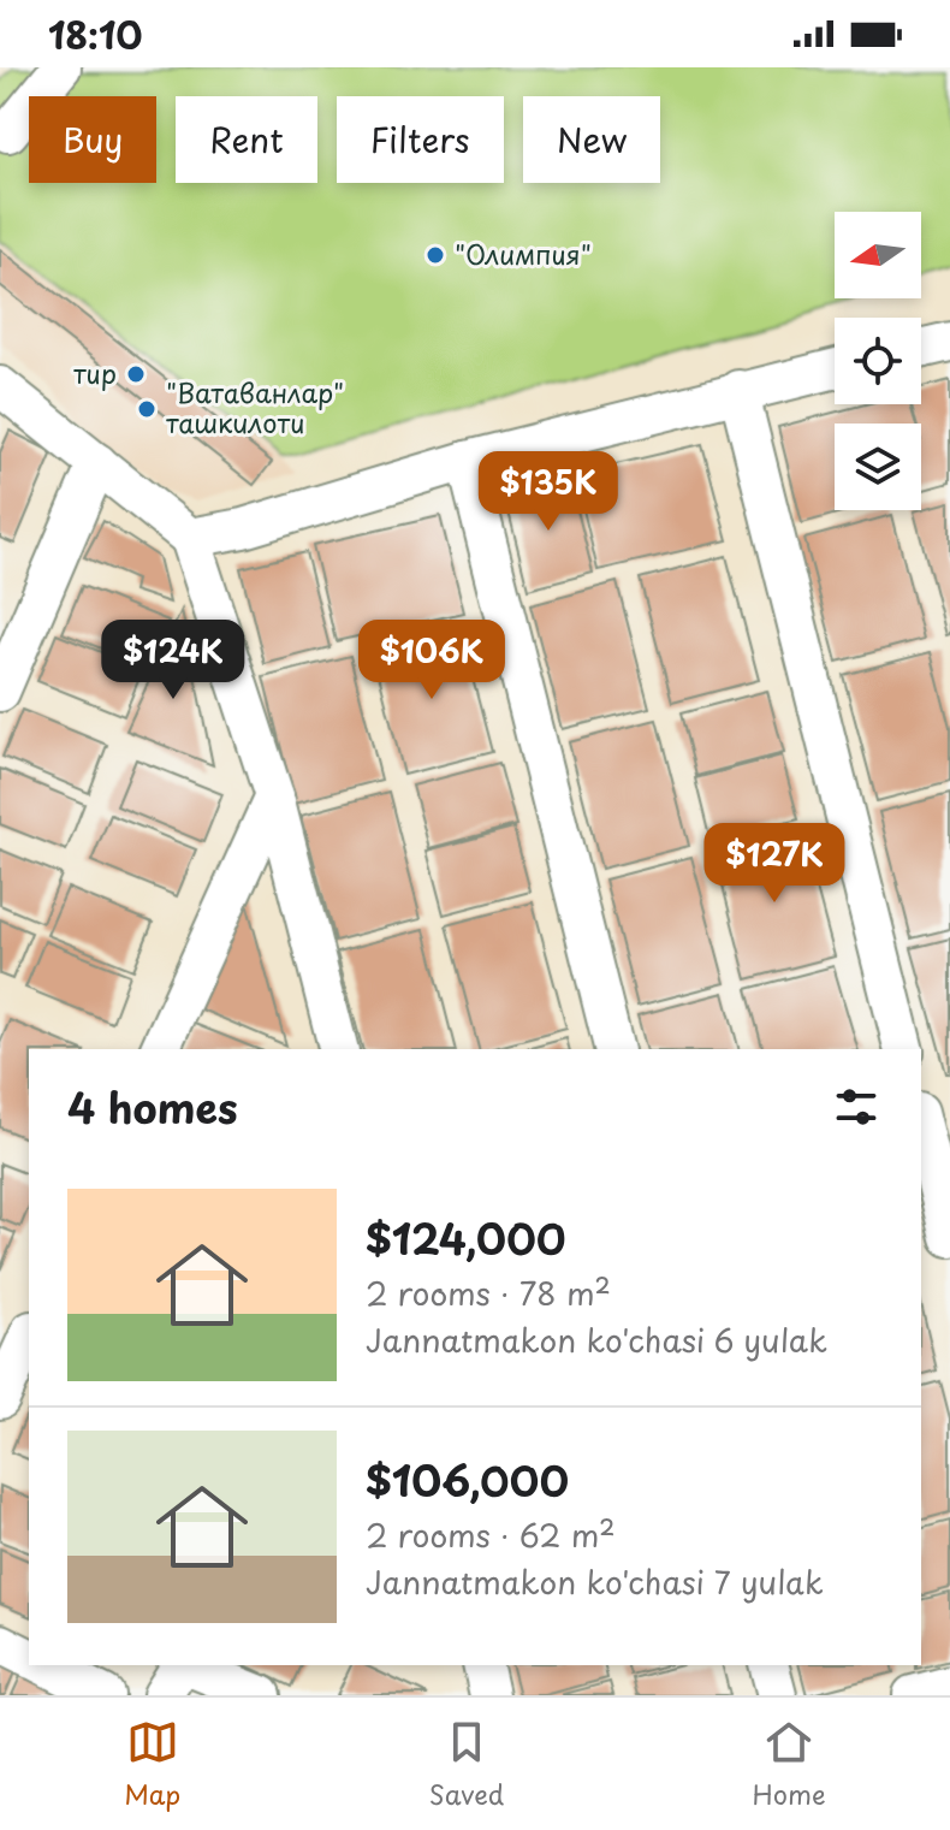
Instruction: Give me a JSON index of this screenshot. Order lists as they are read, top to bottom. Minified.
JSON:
{"places":["\"Олимпия\"","тир","\"Ватаванлар\" ташкилоти"],"north":"left","page":{"status":"18:10","chip":["Buy","Rent","Filters","New"],"price":["$135K","$124K","$106K","$127K"],"heading":"4 homes","list":[{"name":"$124,000","note":"2 rooms · 78 m² · Jannatmakon ko'chasi 6 yulak"},{"name":"$106,000","note":"2 rooms · 62 m² · Jannatmakon ko'chasi 7 yulak"}],"tabs":["Map","Saved","Home"]}}
